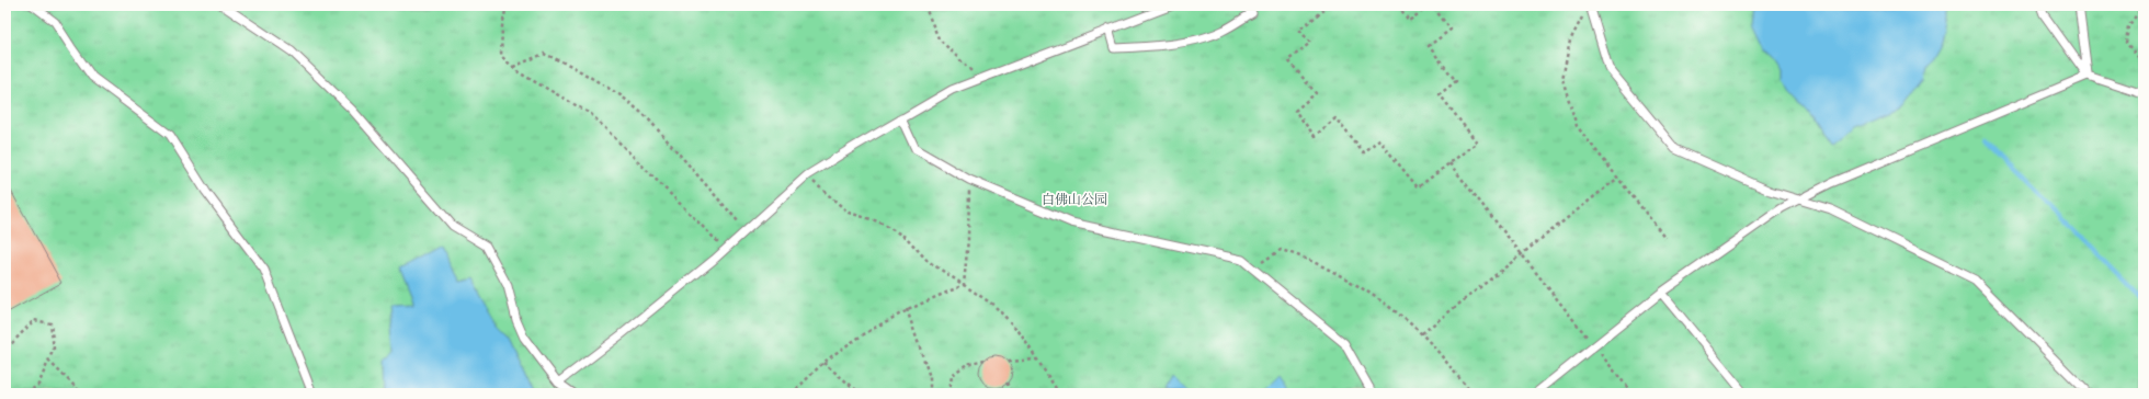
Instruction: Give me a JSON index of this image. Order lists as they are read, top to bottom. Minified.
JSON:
{"parks":["白佛山公园"]}
